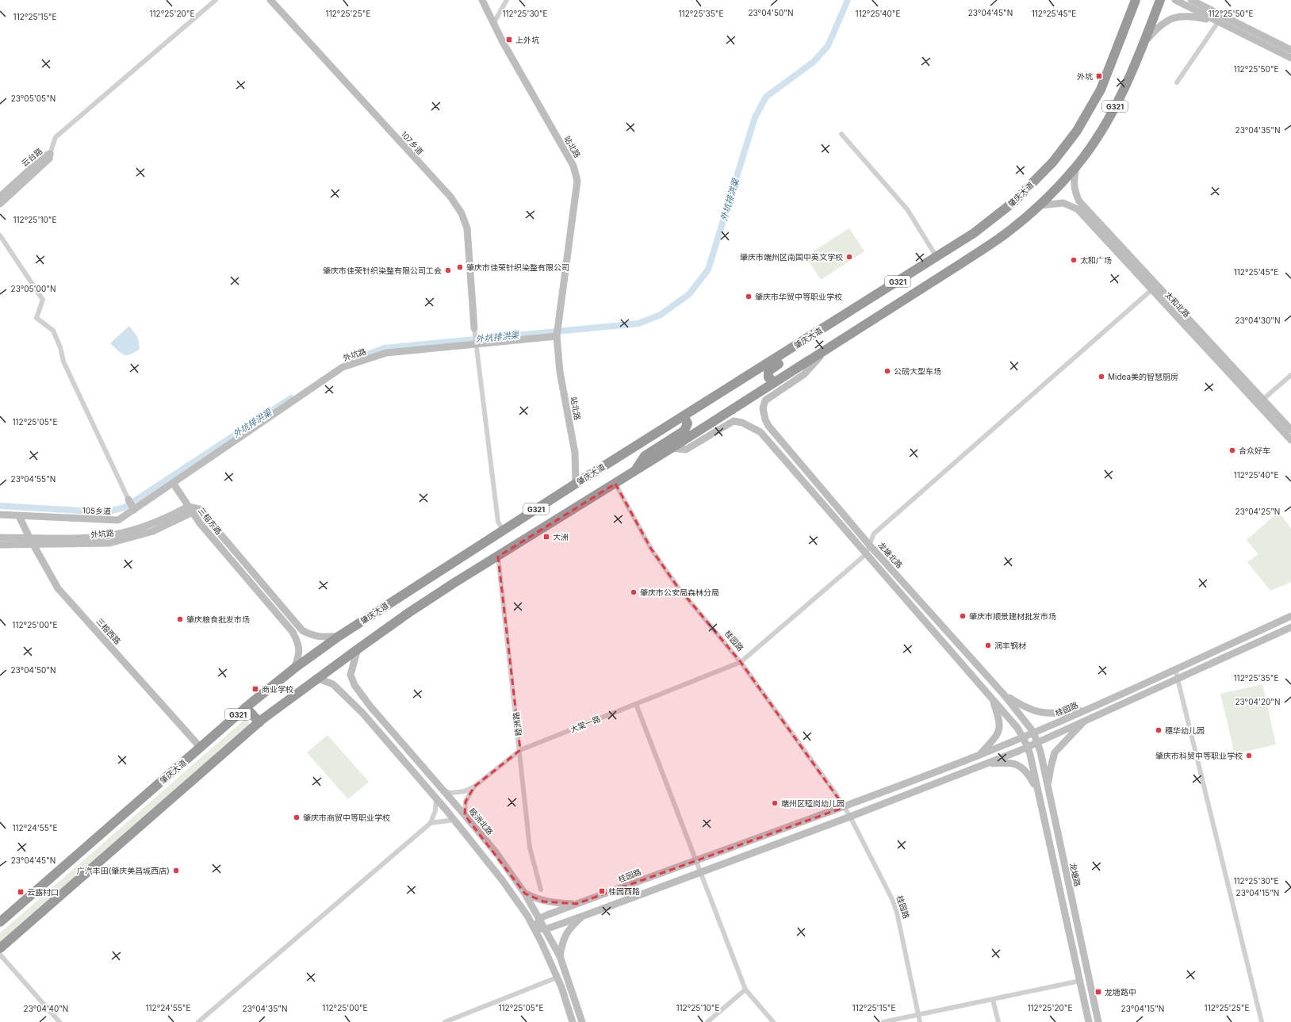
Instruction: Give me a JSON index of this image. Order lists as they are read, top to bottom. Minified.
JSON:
{"streets":{"highway":["G321","肇庆大道"],"street":["107乡道","站北路","云台路","太和北路","外坑路","105乡道","三榕东路","龙塘北路","三榕西路","桂园路","睦洲路","大棠一路","睦洲北路","龙塘路"]},"crossings":[["G321","太和北路"],["G321","龙塘北路"],["G321","桂园路"],["G321","睦洲路"],["G321","睦洲北路"],["站北路","肇庆大道"],["站北路","外坑路"],["肇庆大道","三榕东路"],["肇庆大道","三榕西路"],["外坑路","105乡道"],["外坑路","三榕东路"],["外坑路","三榕西路"],["105乡道","三榕西路"],["龙塘北路","龙塘路"],["桂园路","大棠一路"],["桂园路","睦洲北路"],["桂园路","龙塘路"],["睦洲路","大棠一路"]],"water":["外坑排洪渠"],"places":{"transit":["上外坑","外坑","大洲","商业学校","桂园西路","云露村口","龙塘路中"],"other":["肇庆市端州区南国中英文学校","太和广场","肇庆市佳荣针织染整有限公司","肇庆市佳荣针织染整有限公司工会","肇庆市华贸中等职业学校","公磅大型车场","Midea美的智慧厨房","合众好车","肇庆市公安局森林分局","肇庆市顺景建材批发市场","肇庆粮食批发市场","润丰钢材","穗华幼儿园","肇庆市科贸中等职业学校","端州区睦岗幼儿园","肇庆市商贸中等职业学校","广汽丰田(肇庆美昌城西店)"]},"coordinates":["23°04'50\"N","23°04'45\"N","112°25'20\"E","112°25'25\"E","112°25'30\"E","112°25'35\"E","112°25'40\"E","112°25'45\"E","112°25'50\"E","112°25'15\"E","23°05'05\"N","23°04'35\"N","112°25'10\"E","23°05'00\"N","23°04'30\"N","112°25'05\"E","23°04'55\"N","23°04'25\"N","112°25'00\"E","23°04'20\"N","112°24'55\"E","23°04'15\"N","23°04'40\"N"]}
